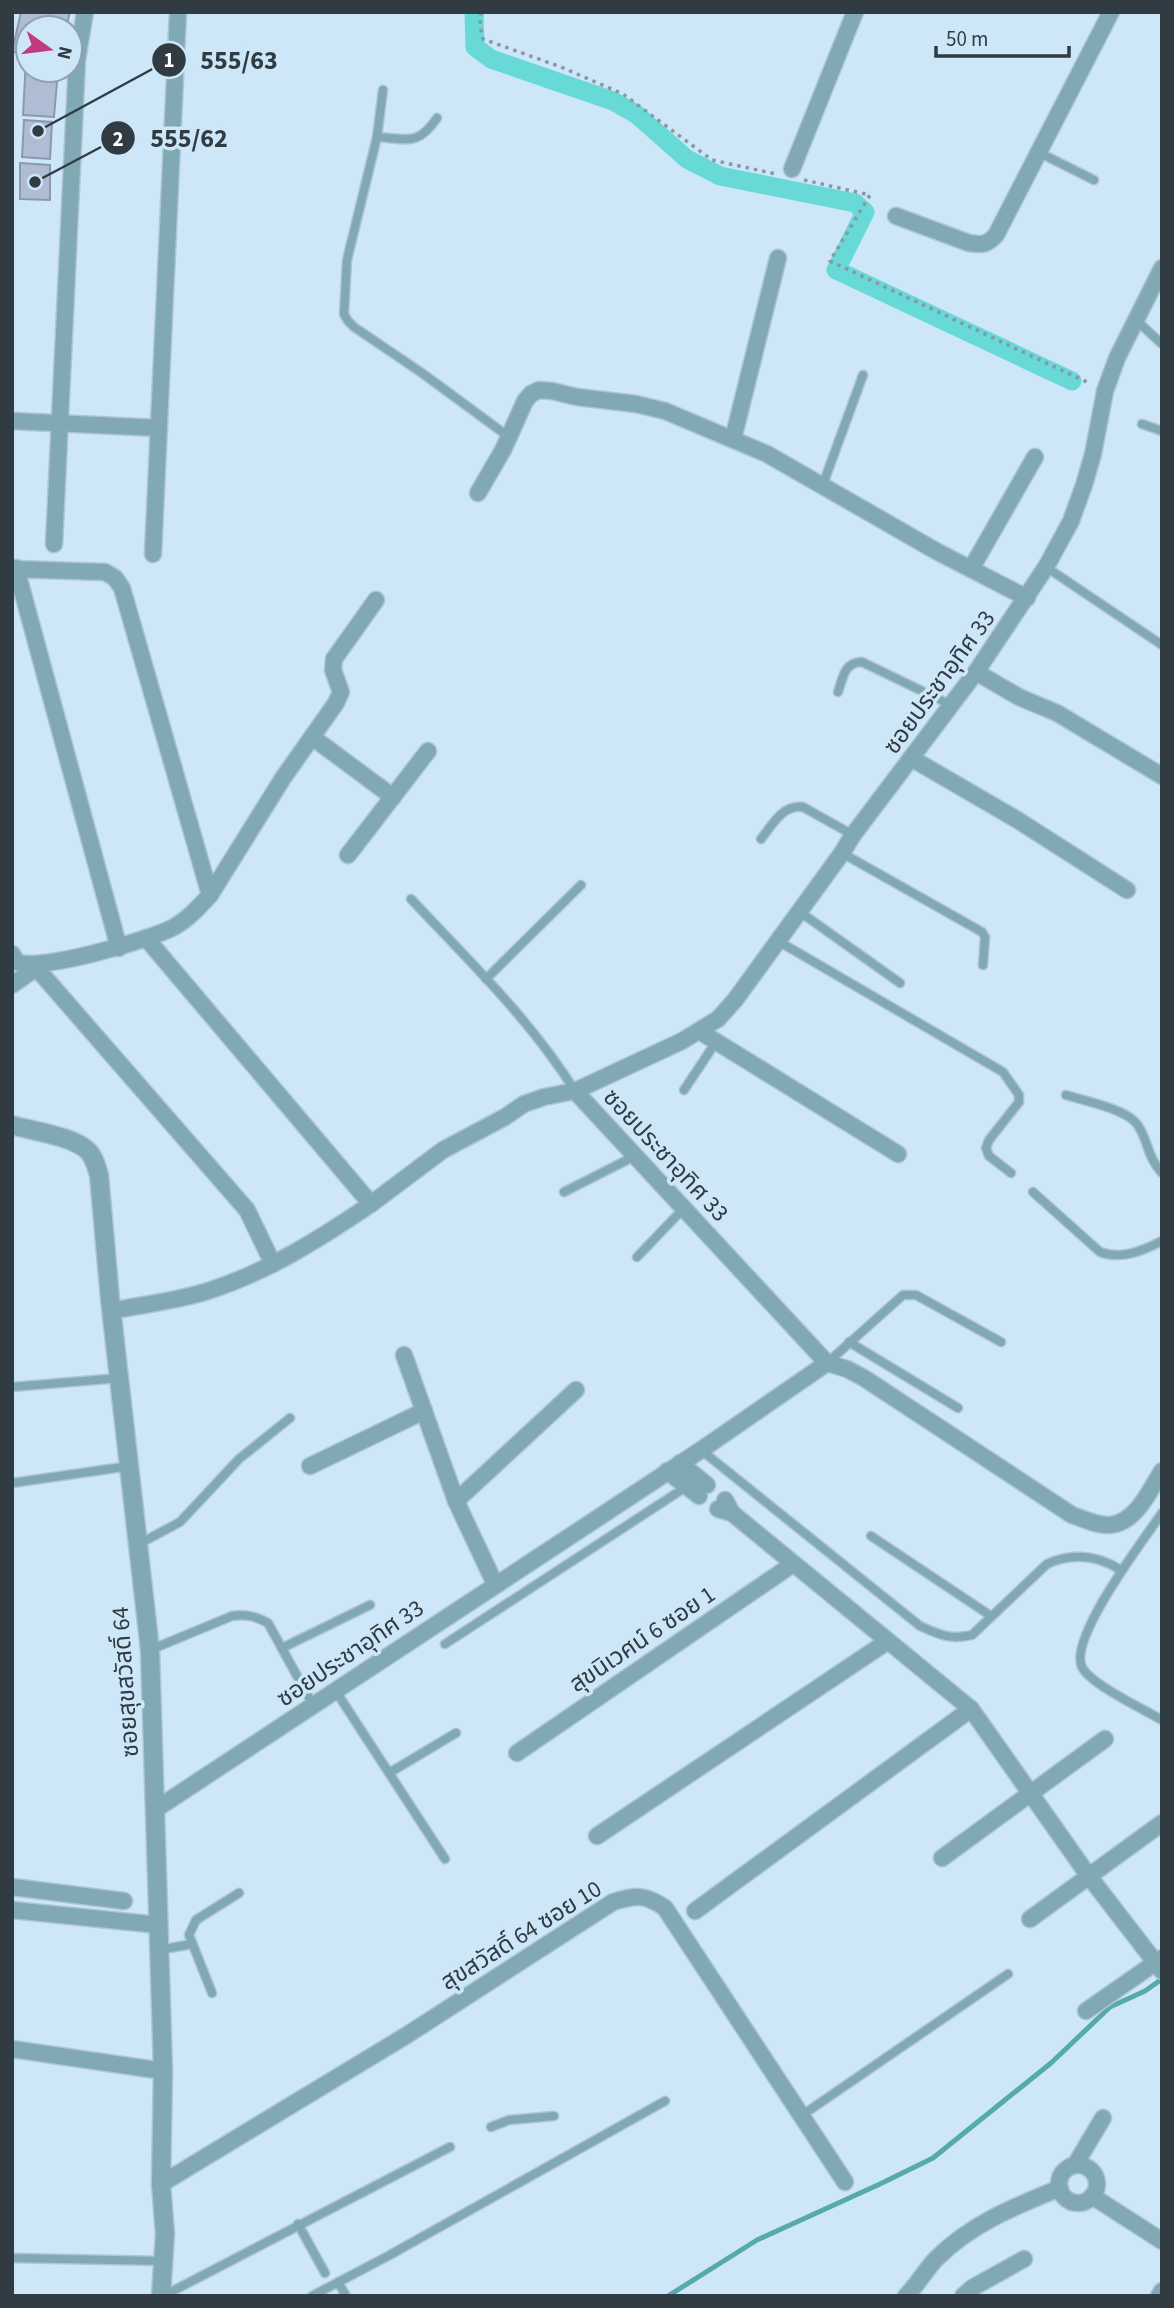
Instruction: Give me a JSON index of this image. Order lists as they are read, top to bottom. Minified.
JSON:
{"streets":{"street":["ซอยประชาอุทิศ 33","สุขนิเวศน์ 6 ซอย 1","ซอยสุขสวัสดิ์ 64","สุขสวัสดิ์ 64 ซอย 10"]},"crossings":[["ซอยประชาอุทิศ 33","ซอยสุขสวัสดิ์ 64"],["ซอยสุขสวัสดิ์ 64","สุขสวัสดิ์ 64 ซอย 10"]],"places":["555/63","555/62"],"scale_bar":"50 m","north":"right"}
